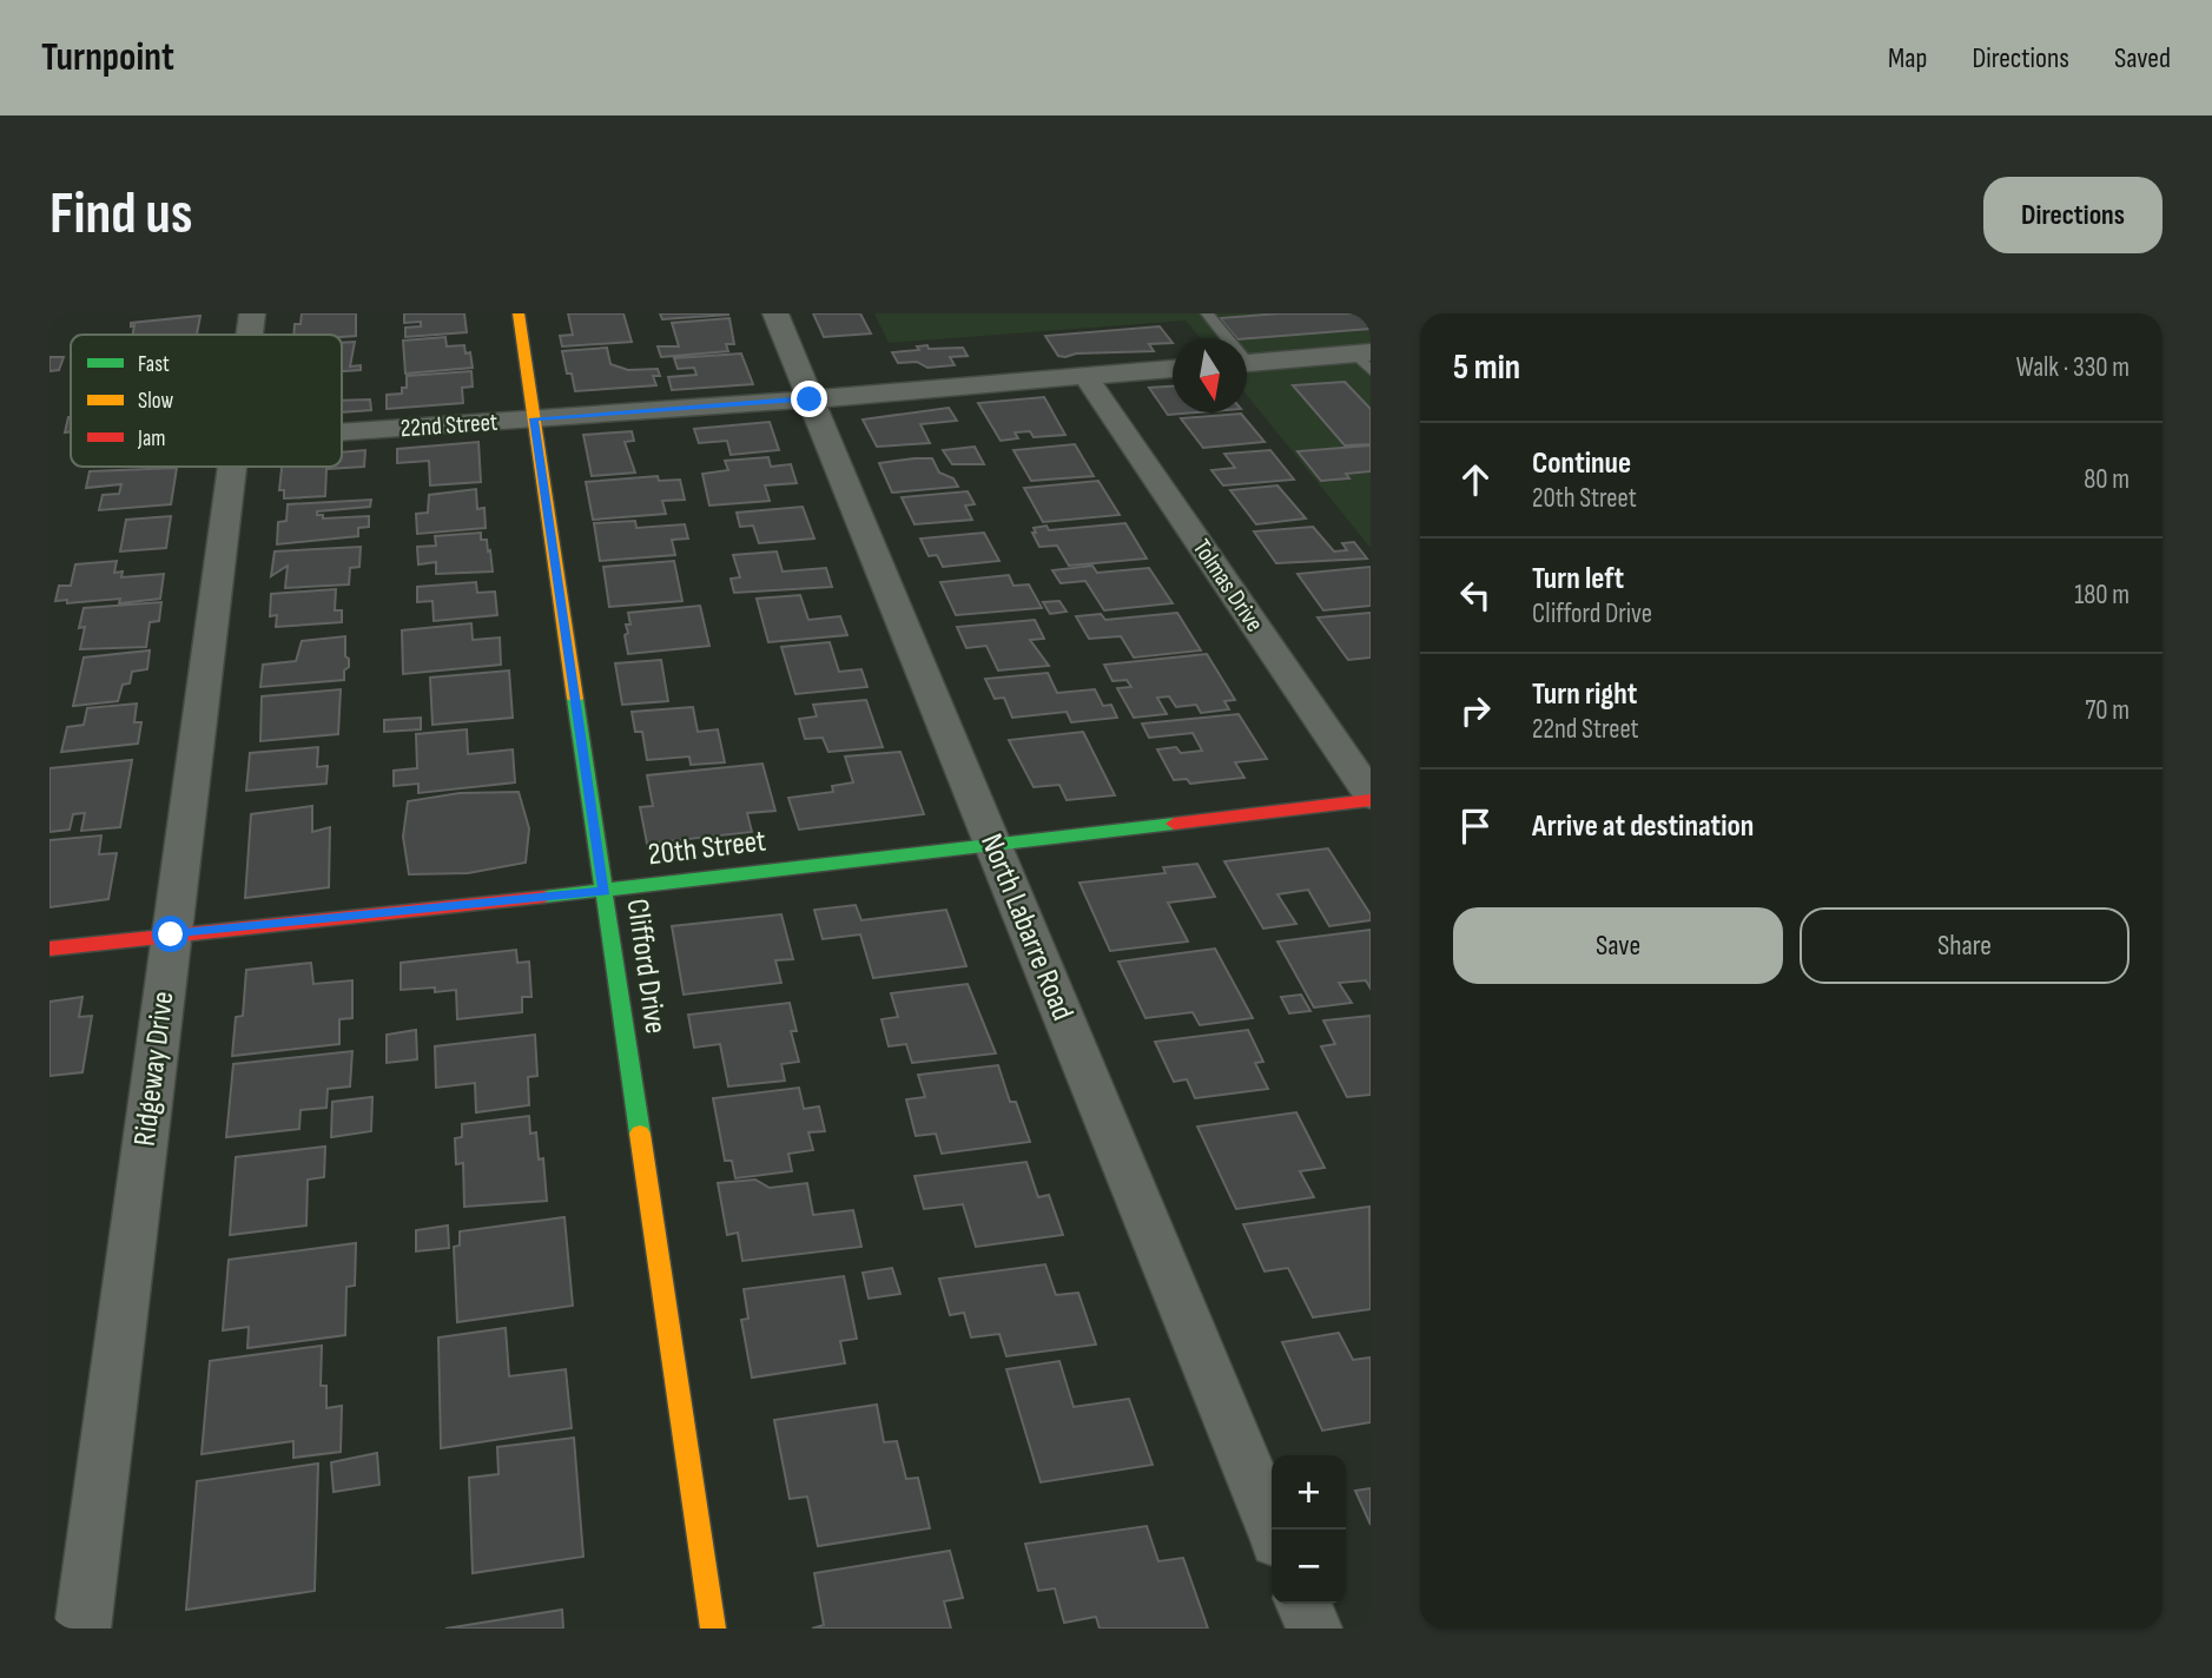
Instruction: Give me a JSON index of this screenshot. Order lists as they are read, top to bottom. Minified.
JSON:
{"streets":{"street":["22nd Street","Tolmas Drive","20th Street","North Labarre Road","Clifford Drive","Ridgeway Drive"]},"crossings":[["22nd Street","Tolmas Drive"],["22nd Street","North Labarre Road"],["22nd Street","Clifford Drive"],["Tolmas Drive","20th Street"],["20th Street","North Labarre Road"],["20th Street","Clifford Drive"],["20th Street","Ridgeway Drive"]],"legend":["Fast","Slow","Jam"],"north":"bottom","page":{"header":"Turnpoint","nav":["Map","Directions","Saved"],"buttons":["Directions",["Save","Share"]],"title":"Find us","heading":["5 min","Walk · 330 m"],"list":[["Continue","20th Street","80 m"],["Turn left","Clifford Drive","180 m"],["Turn right","22nd Street","70 m"],"Arrive at destination"],"map_buttons":["+","−"]}}
